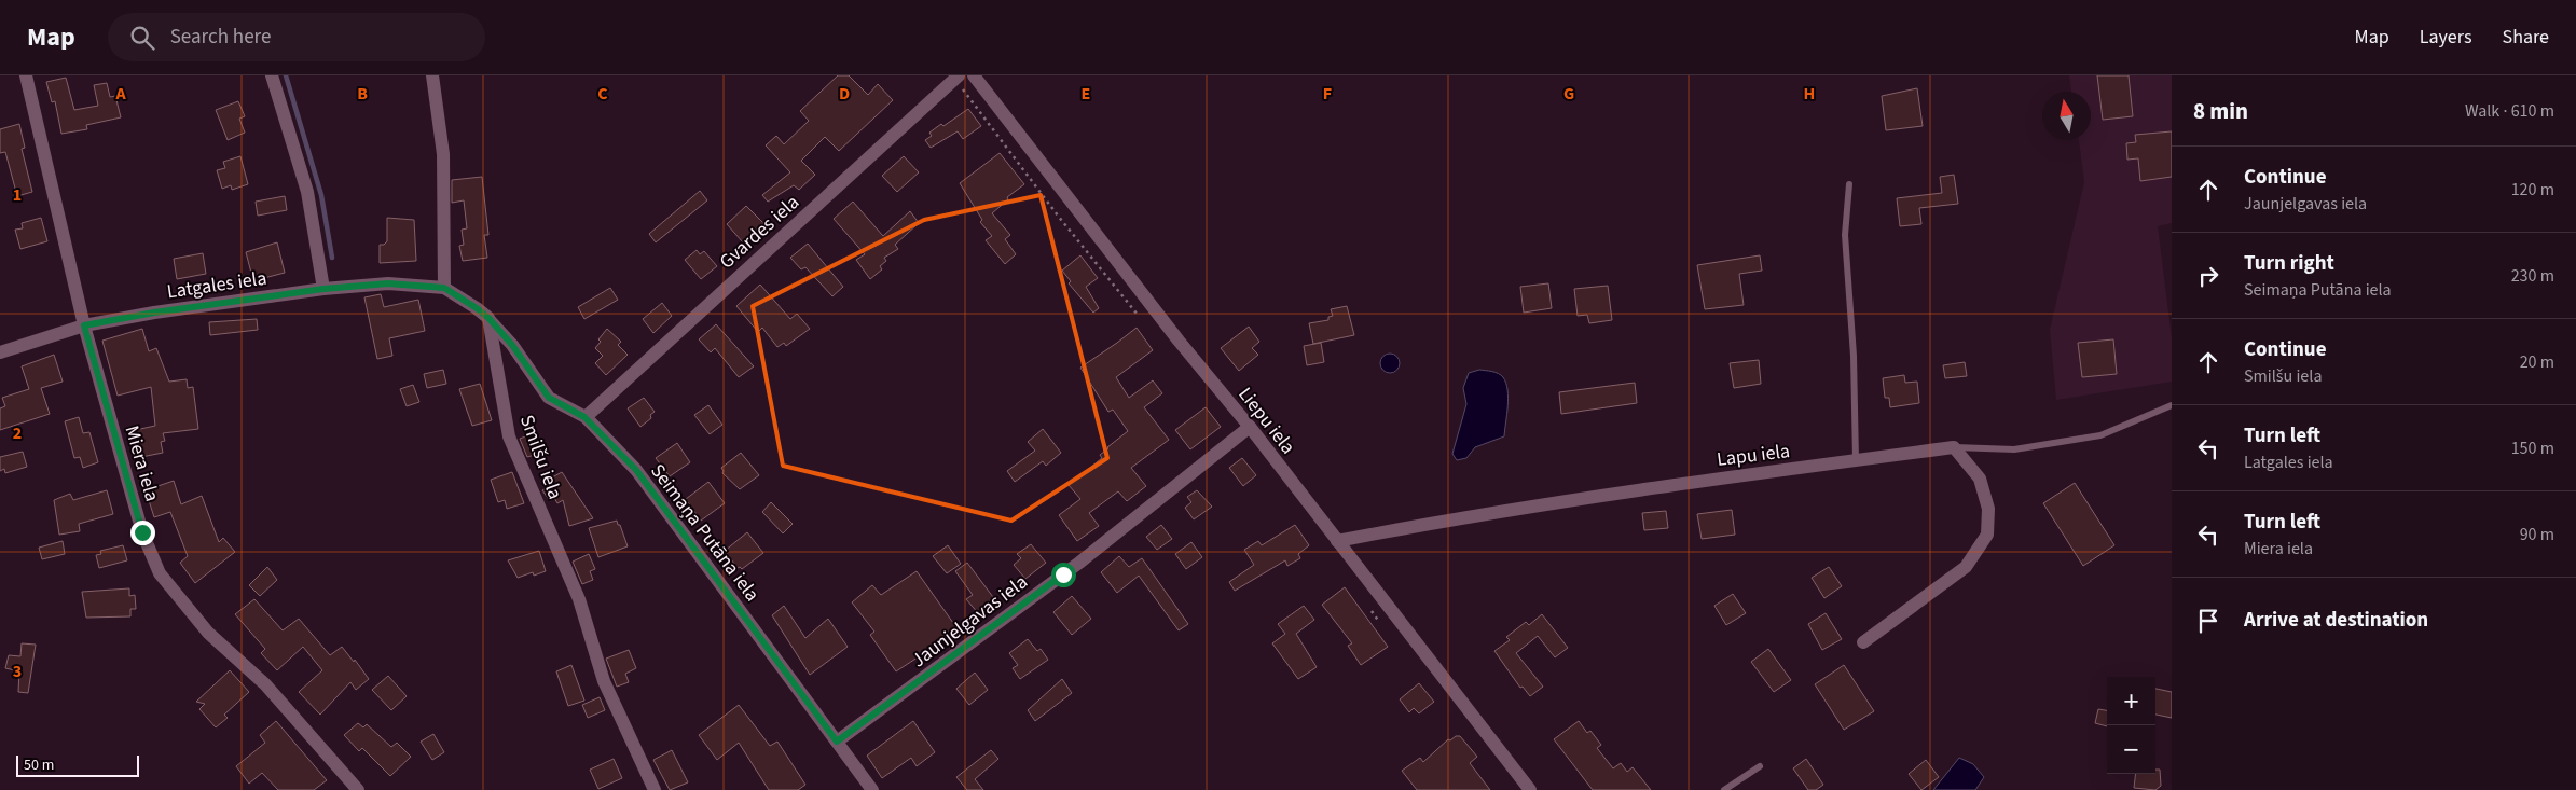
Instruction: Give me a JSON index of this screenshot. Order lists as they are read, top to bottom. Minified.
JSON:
{"streets":{"street":["Gvardes iela","Latgales iela","Liepu iela","Lapu iela","Smilšu iela","Miera iela","Seimaņa Putāna iela","Jaunjelgavas iela"]},"crossings":[["Gvardes iela","Seimaņa Putāna iela"],["Latgales iela","Miera iela"],["Liepu iela","Lapu iela"],["Liepu iela","Jaunjelgavas iela"],["Smilšu iela","Seimaņa Putāna iela"],["Seimaņa Putāna iela","Jaunjelgavas iela"]],"scale_bar":"50 m","north":"top","page":{"header":"Map","search":"Search here","nav":["Map","Layers","Share"],"heading":["8 min","Walk · 610 m"],"list":[["Continue","Jaunjelgavas iela","120 m"],["Turn right","Seimaņa Putāna iela","230 m"],["Continue","Smilšu iela","20 m"],["Turn left","Latgales iela","150 m"],["Turn left","Miera iela","90 m"],"Arrive at destination"],"map_buttons":["+","−"],"scale":"50 m"},"grid":{"columns":["A","B","C","D","E","F","G","H"],"rows":["1","2","3"]}}
